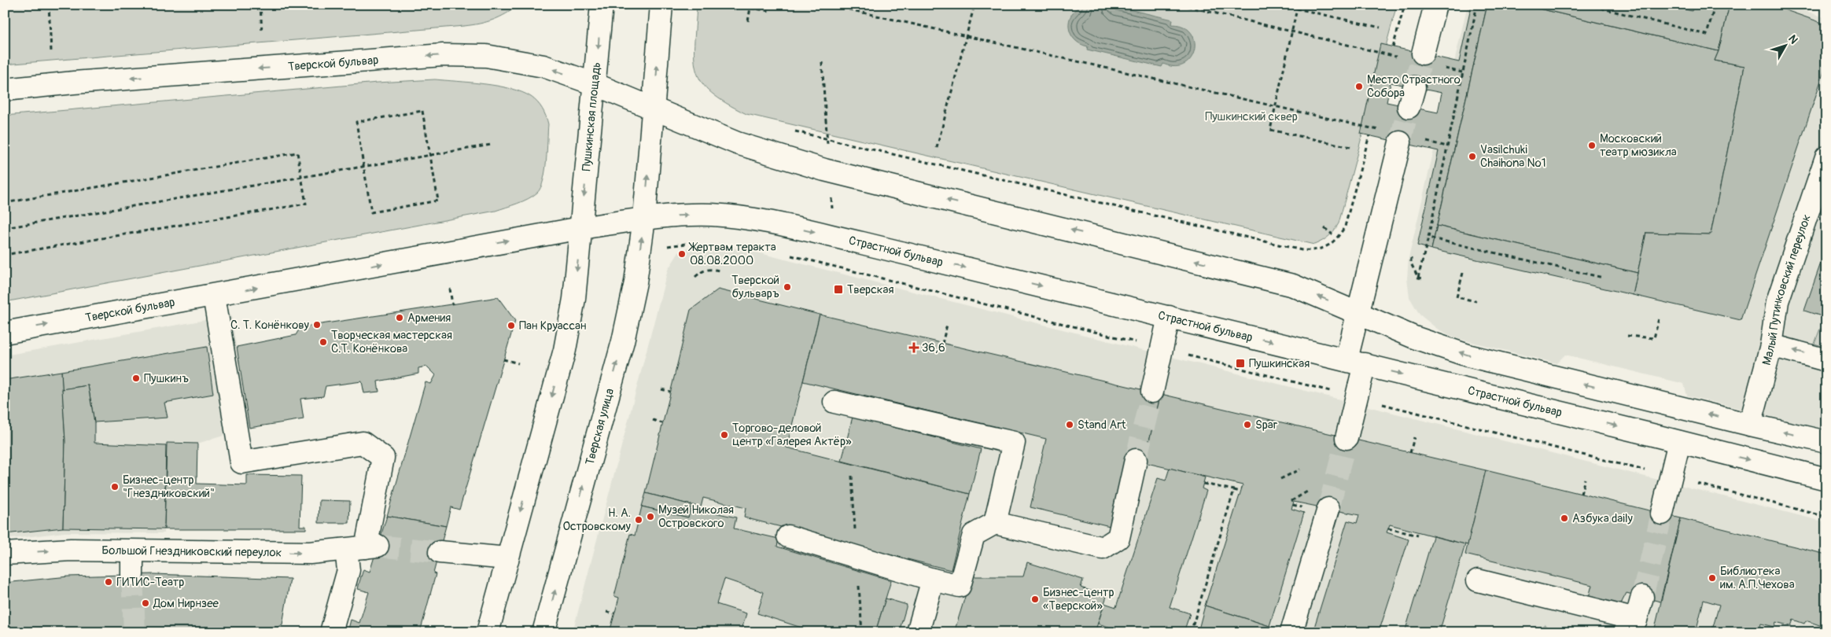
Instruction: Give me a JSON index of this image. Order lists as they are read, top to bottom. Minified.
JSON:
{"streets":{"main road":["Тверской бульвар","Пушкинская площадь","Страстной бульвар","Малый Путинковский переулок","Тверская улица","Большой Гнездниковский переулок"]},"crossings":[["Тверской бульвар","Пушкинская площадь"],["Тверской бульвар","Страстной бульвар"],["Пушкинская площадь","Страстной бульвар"],["Страстной бульвар","Тверская улица"]],"one_way":["Большой Гнездниковский переулок"],"parks":["Пушкинский сквер"],"places":{"other":["Место Страстного Собора","Московский театр мюзикла","Vasilchuki Chaihona №1","Жертвам теракта 08.08.2000","Тверской бульваръ","Армения","С. Т. Конёнкову","Пан Круассан","Творческая мастерская С.Т. Конёнкова","Пушкинъ","Stand Art","Spar","Торгово-деловой центр «Галерея Актёр»","Бизнес-центр \"Гнездниковский\"","Музей Николая Островского","Азбука daily","Н. А. Островскому","Библиотека им. А.П.Чехова","ГИТИС-Театр","Бизнес-центр «Тверской»","Дом Нирнзее"],"transit":["Тверская","Пушкинская"],"health":["36,6"]},"north":"top right"}
